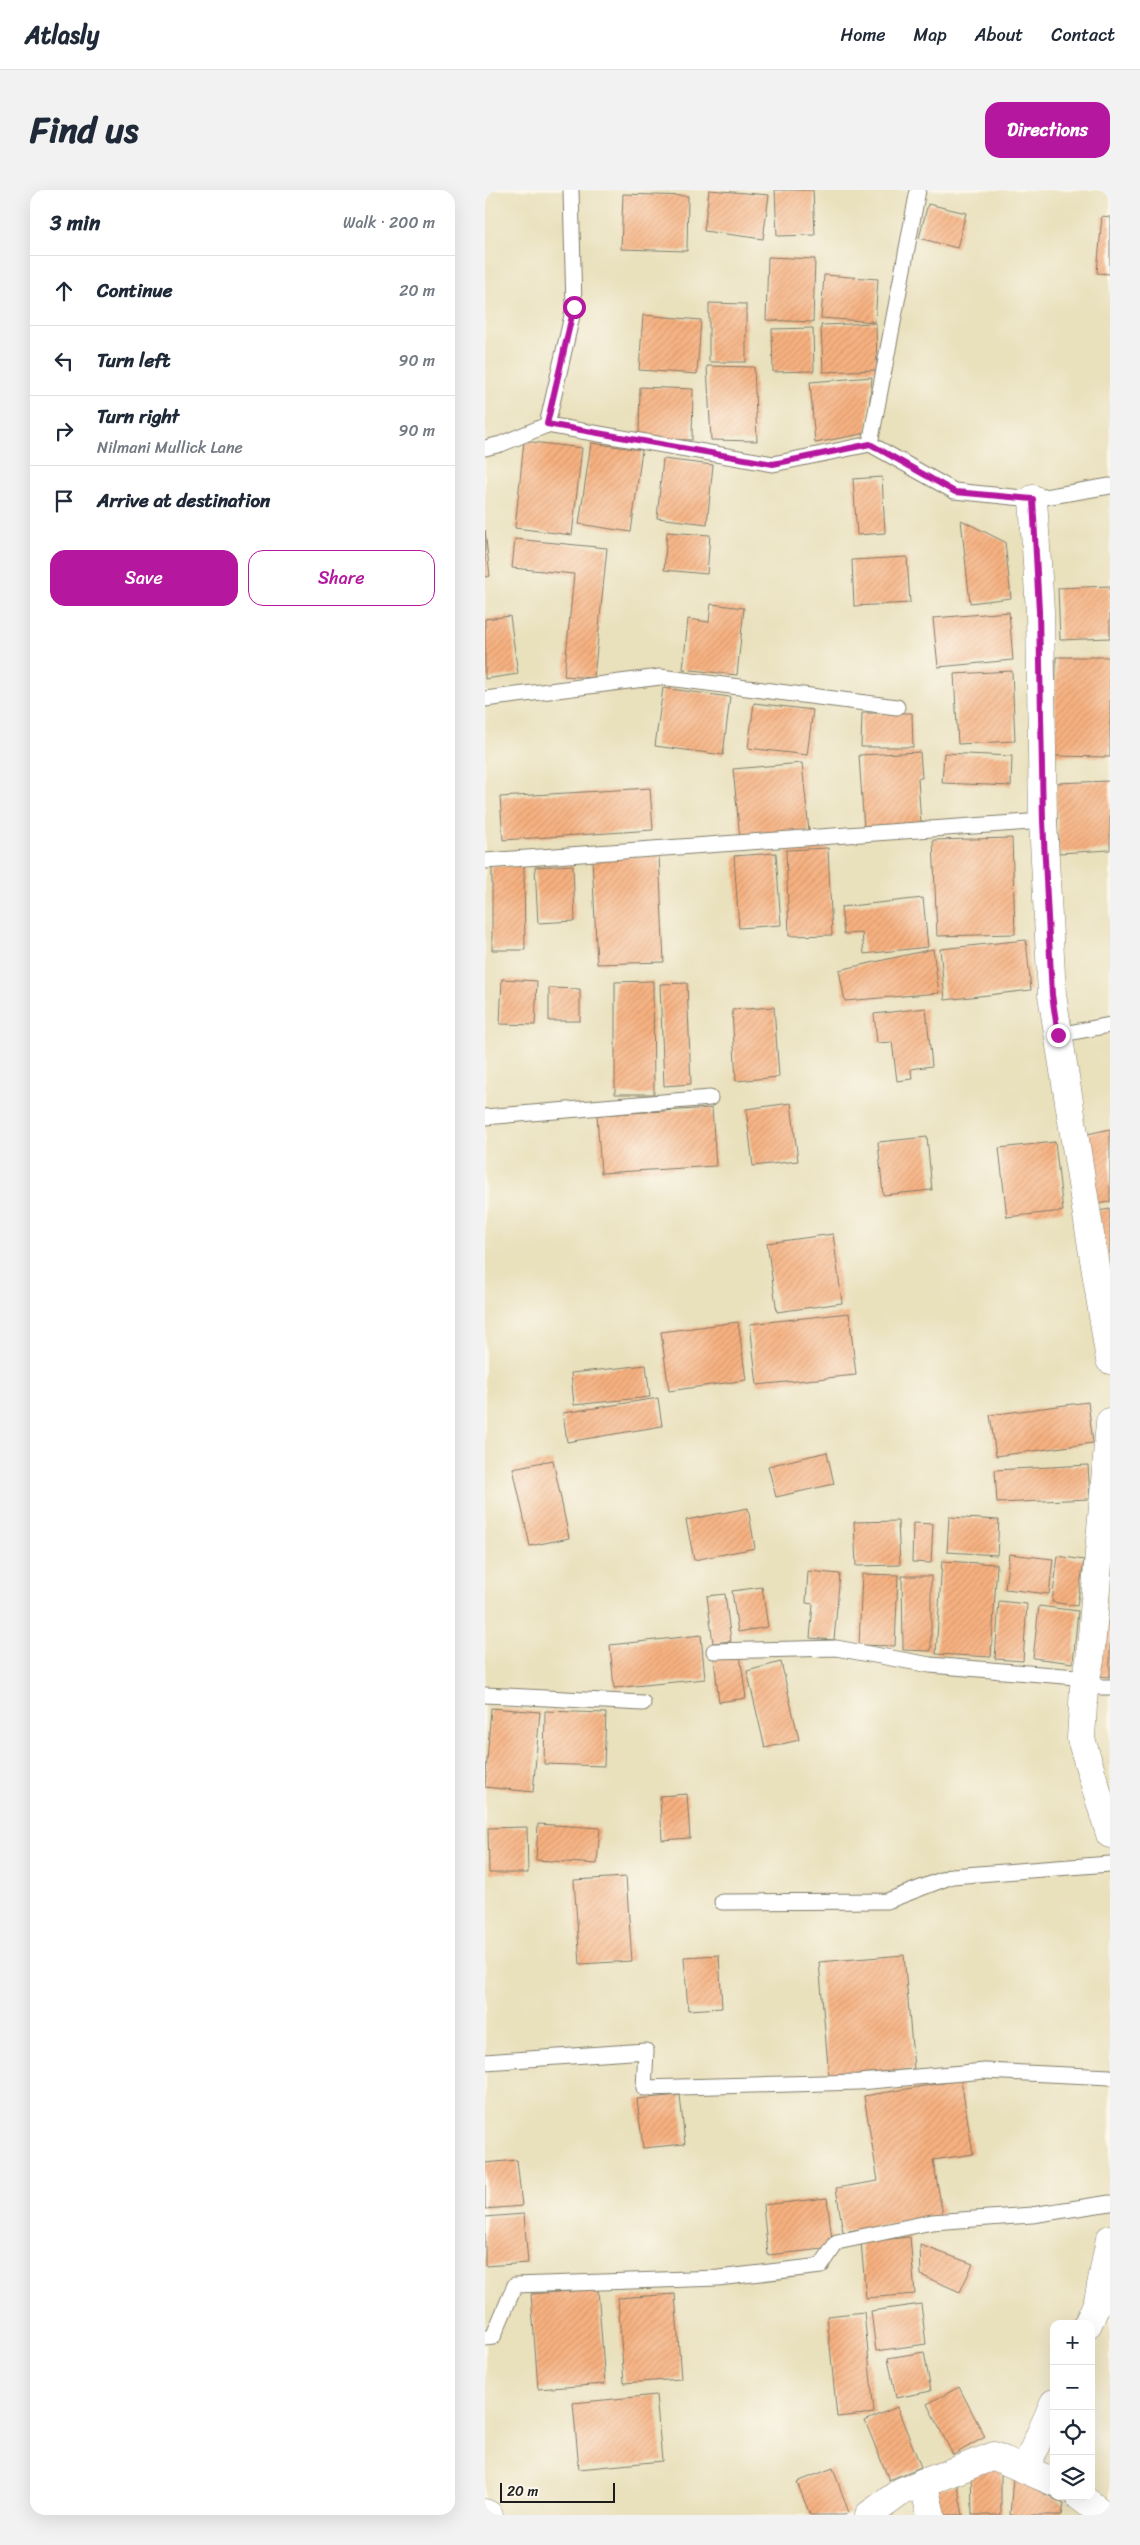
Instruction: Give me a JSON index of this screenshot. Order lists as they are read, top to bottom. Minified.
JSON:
{"scale_bar":"20 m","page":{"header":"Atlasly","nav":["Home","Map","About","Contact"],"title":"Find us","buttons":["Directions",["Save","Share"]],"heading":["3 min","Walk · 200 m"],"list":[["Continue","20 m"],["Turn left","90 m"],["Turn right","Nilmani Mullick Lane","90 m"],"Arrive at destination"],"map_buttons":["+","−"],"scale":"20 m"}}
